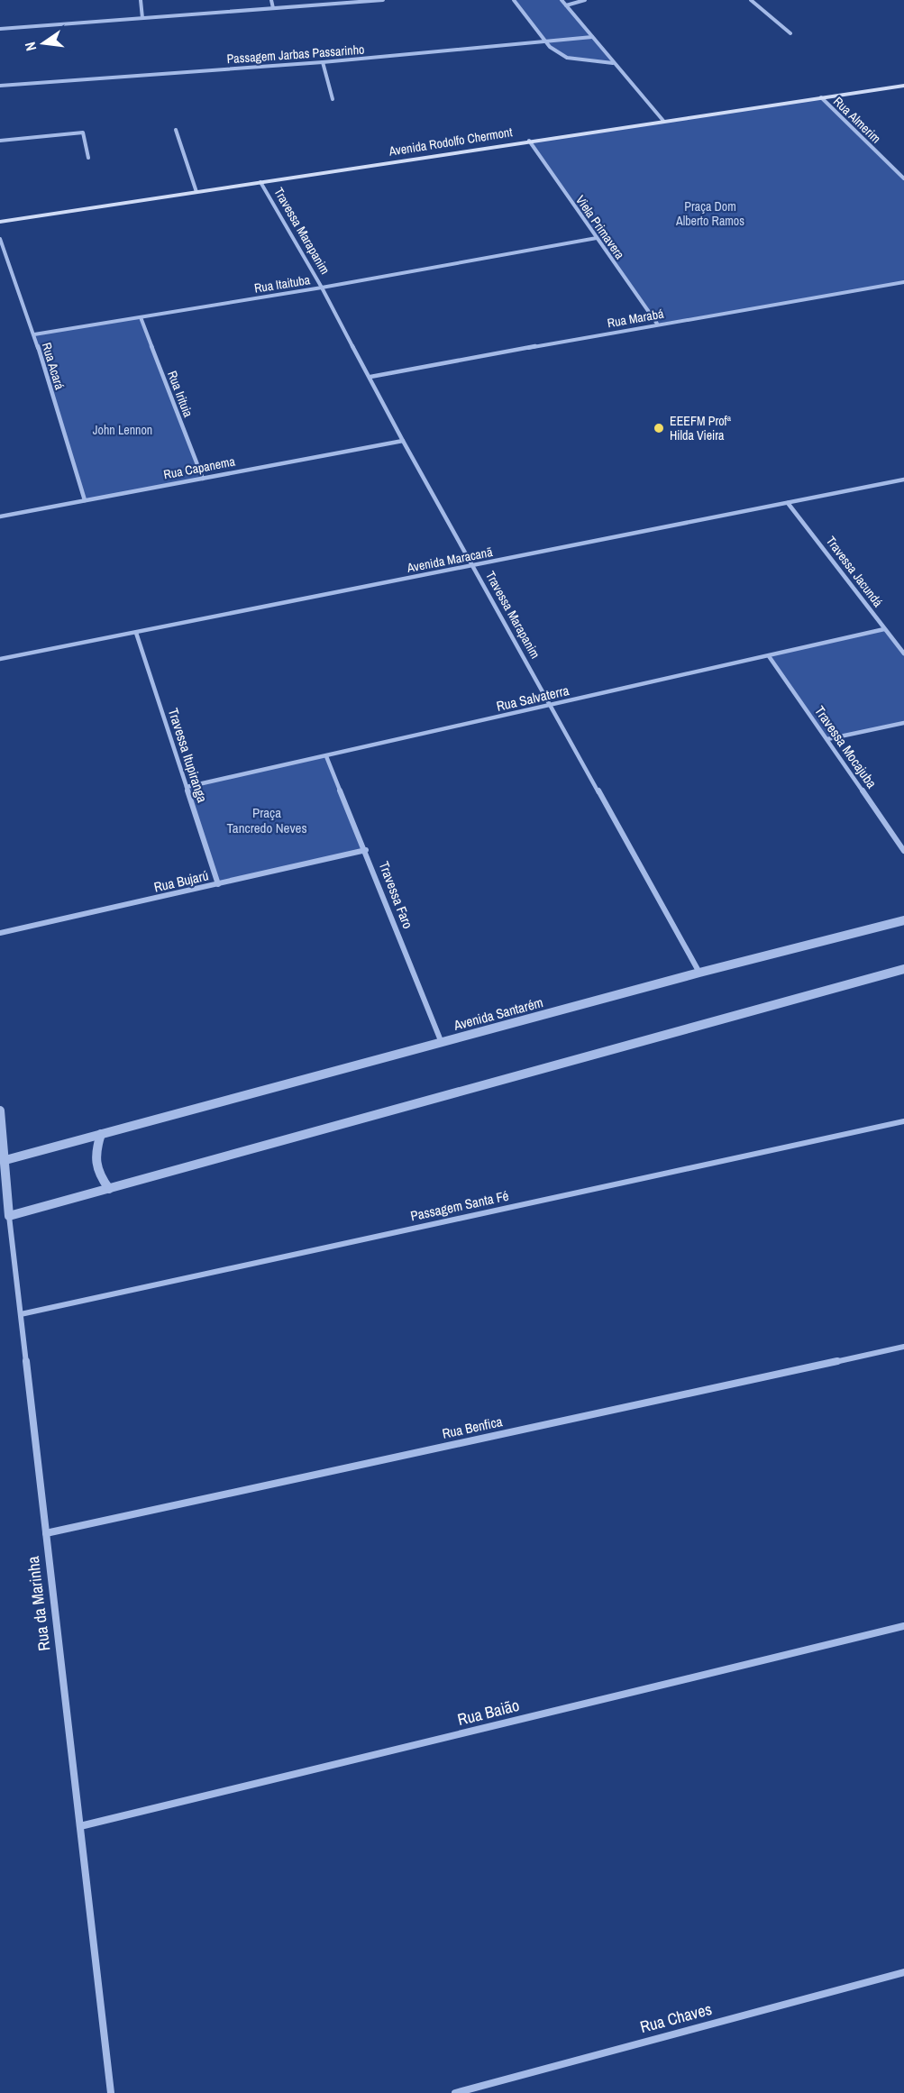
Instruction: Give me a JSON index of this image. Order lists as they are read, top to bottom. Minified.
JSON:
{"streets":{"main road":["Avenida Rodolfo Chermont"],"street":["Passagem Jarbas Passarinho","Rua Almerim","Viela Primavera","Travessa Marapanim","Rua Itaituba","Rua Marabá","Rua Acará","Rua Irituia","Rua Capanema","Avenida Maracanã","Travessa Jacundá","Rua Salvaterra","Travessa Mocajuba","Travessa Itupiranga","Rua Bujarú","Travessa Faro","Avenida Santarém","Passagem Santa Fé","Rua Benfica","Rua da Marinha","Rua Baião","Rua Chaves"]},"crossings":[["Rua Almerim","Avenida Rodolfo Chermont"],["Avenida Rodolfo Chermont","Viela Primavera"],["Avenida Rodolfo Chermont","Travessa Marapanim"],["Viela Primavera","Rua Itaituba"],["Viela Primavera","Rua Marabá"],["Travessa Marapanim","Rua Itaituba"],["Travessa Marapanim","Rua Marabá"],["Travessa Marapanim","Rua Capanema"],["Travessa Marapanim","Avenida Maracanã"],["Travessa Marapanim","Rua Salvaterra"],["Travessa Marapanim","Avenida Santarém"],["Rua Itaituba","Rua Acará"],["Rua Itaituba","Rua Irituia"],["Rua Acará","Rua Capanema"],["Rua Irituia","Rua Capanema"],["Avenida Maracanã","Travessa Jacundá"],["Avenida Maracanã","Travessa Itupiranga"],["Travessa Jacundá","Rua Salvaterra"],["Rua Salvaterra","Travessa Mocajuba"],["Rua Salvaterra","Travessa Itupiranga"],["Rua Salvaterra","Travessa Faro"],["Travessa Itupiranga","Rua Bujarú"],["Rua Bujarú","Travessa Faro"],["Travessa Faro","Avenida Santarém"],["Avenida Santarém","Rua da Marinha"],["Passagem Santa Fé","Rua da Marinha"],["Rua Benfica","Rua da Marinha"],["Rua da Marinha","Rua Baião"]],"parks":["Praça Dom Alberto Ramos","John Lennon","Praça Tancredo Neves"],"places":["EEEFM Profª Hilda Vieira"],"north":"left"}
